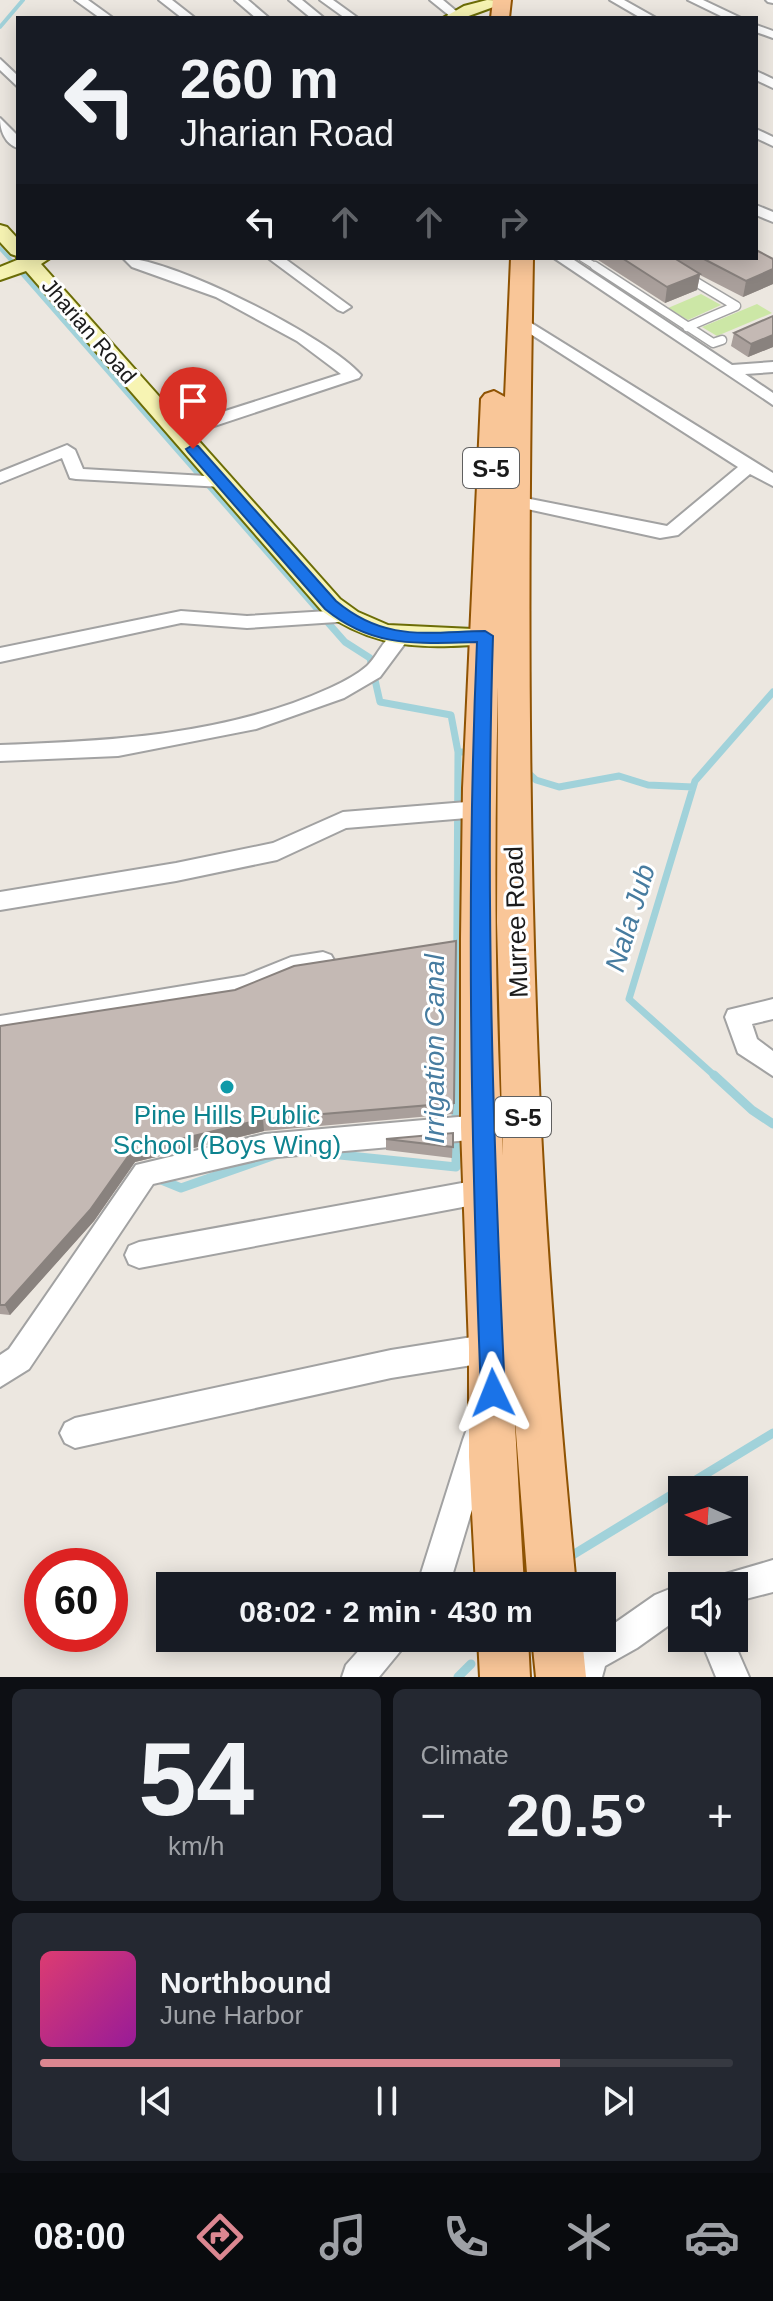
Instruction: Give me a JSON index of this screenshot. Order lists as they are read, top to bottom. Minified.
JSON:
{"streets":{"main road":["Jharian Road","S-5","Murree Road"]},"crossings":[["Jharian Road","Murree Road"]],"water":["Nala Jub","Irrigation Canal"],"places":["Pine Hills Public School (Boys Wing)"],"north":"left","page":{"turn":["260 m","Jharian Road"],"limit":"60","trip":"08:02 · 2 min · 430 m","tile":[["54","km/h"],"Climate"],"heat":["−","20.5°","+"],"song":["Northbound","June Harbor"],"tabs":"08:00"}}
